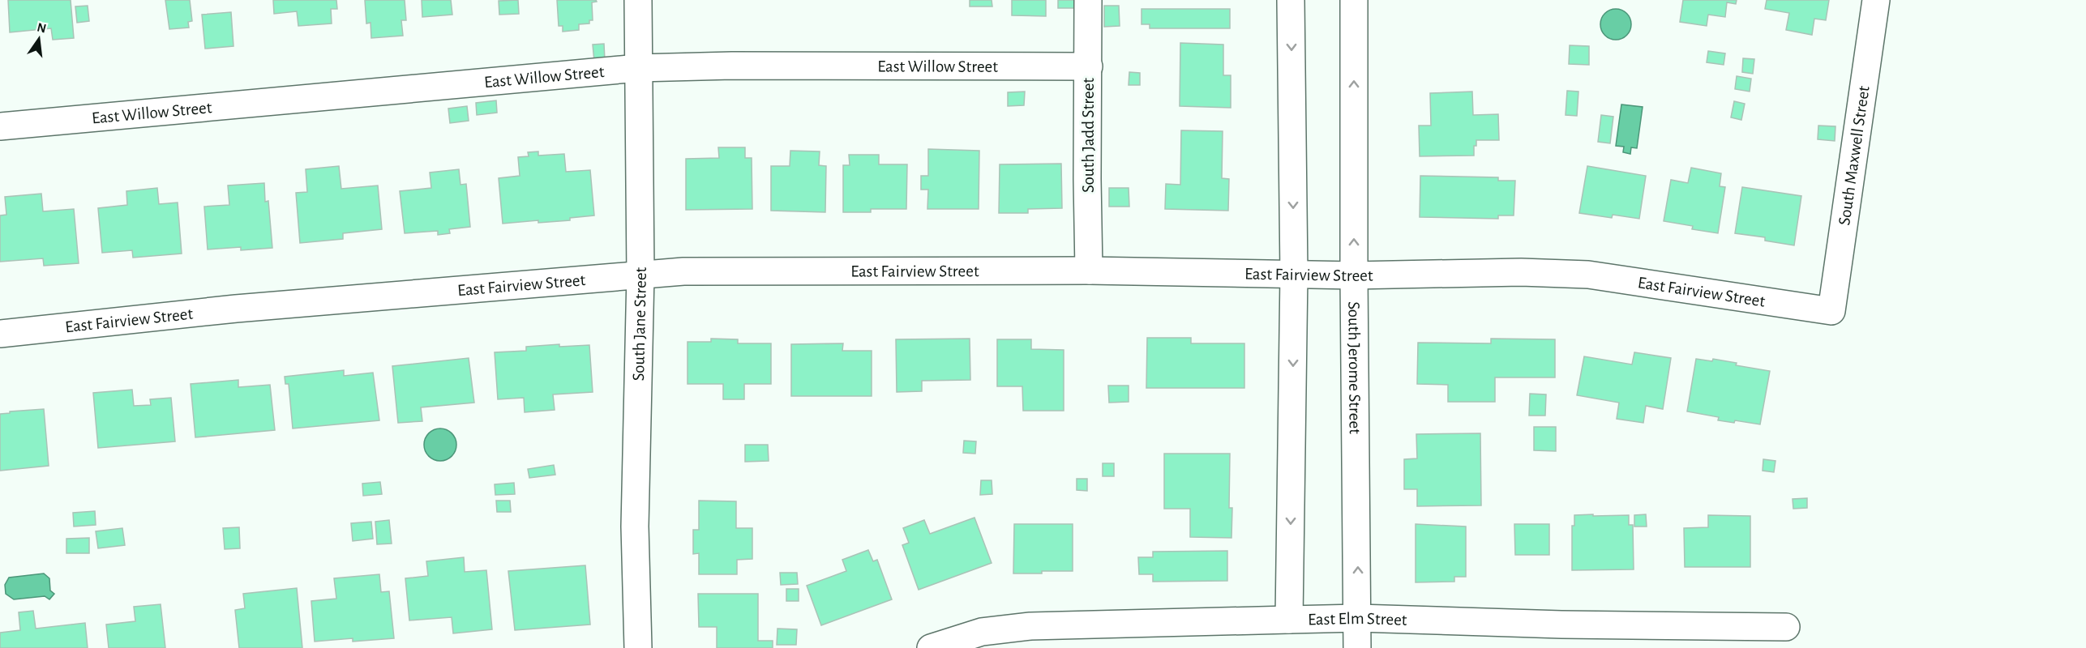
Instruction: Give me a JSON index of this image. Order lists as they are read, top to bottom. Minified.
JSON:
{"streets":{"street":["East Willow Street","South Jadd Street","South Maxwell Street","East Fairview Street","South Jane Street","South Jerome Street","East Elm Street"]},"crossings":[["East Willow Street","South Jadd Street"],["East Willow Street","South Jane Street"],["South Jadd Street","East Fairview Street"],["South Maxwell Street","East Fairview Street"],["East Fairview Street","South Jane Street"],["East Fairview Street","South Jerome Street"],["South Jerome Street","East Elm Street"]],"north":"top"}
